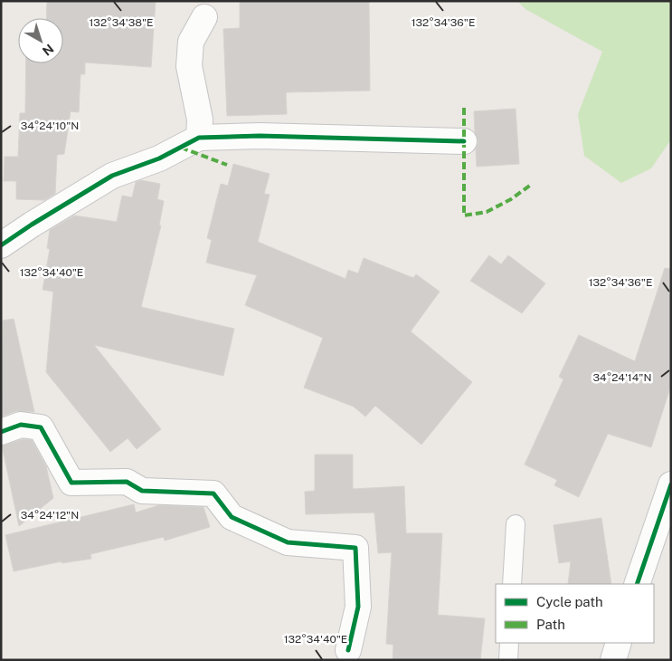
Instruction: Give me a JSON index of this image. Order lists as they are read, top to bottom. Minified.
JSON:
{"legend":["Cycle path","Path"],"north":"bottom right","coordinates":["132°34'36\"E","132°34'38\"E","34°24'10\"N","132°34'40\"E","34°24'14\"N","34°24'12\"N"]}
